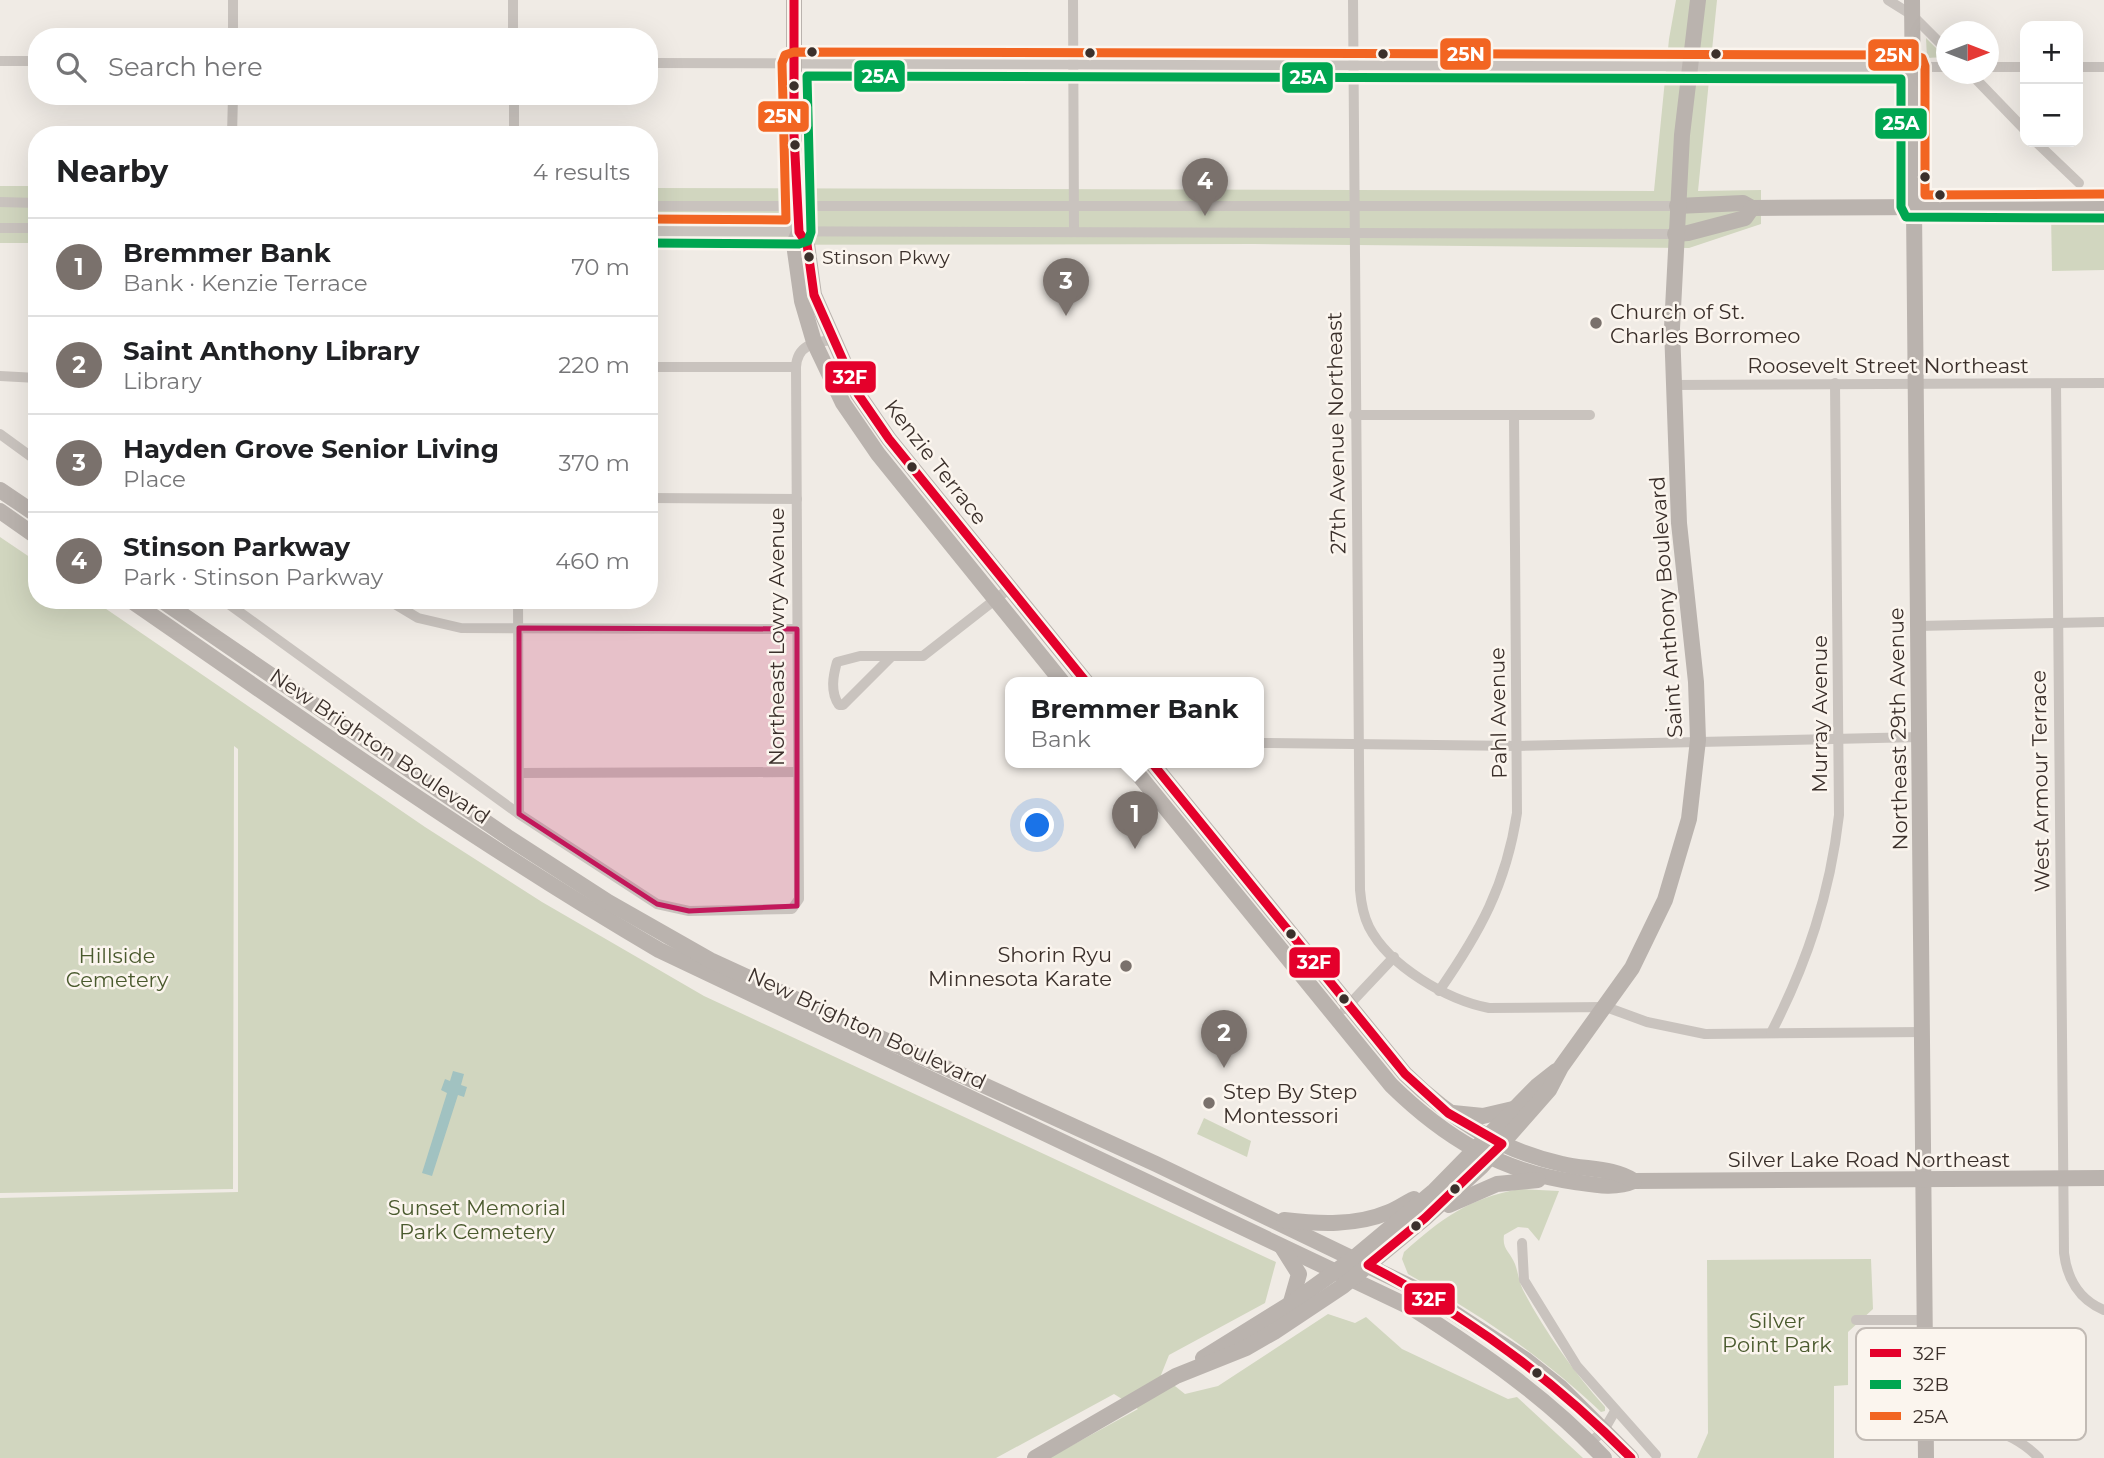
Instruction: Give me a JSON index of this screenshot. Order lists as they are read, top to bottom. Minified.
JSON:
{"streets":{"main road":["Kenzie Terrace","Saint Anthony Boulevard","Northeast 29th Avenue","New Brighton Boulevard","Silver Lake Road Northeast"],"street":["Roosevelt Street Northeast","27th Avenue Northeast","Northeast Lowry Avenue","Pahl Avenue","Murray Avenue","West Armour Terrace"]},"crossings":[["Roosevelt Street Northeast","Saint Anthony Boulevard"],["Roosevelt Street Northeast","Murray Avenue"],["Roosevelt Street Northeast","Northeast 29th Avenue"],["Roosevelt Street Northeast","West Armour Terrace"],["27th Avenue Northeast","Saint Anthony Boulevard"],["27th Avenue Northeast","Pahl Avenue"],["Saint Anthony Boulevard","New Brighton Boulevard"],["Saint Anthony Boulevard","Silver Lake Road Northeast"],["Northeast Lowry Avenue","New Brighton Boulevard"],["Northeast 29th Avenue","Silver Lake Road Northeast"],["West Armour Terrace","Silver Lake Road Northeast"]],"parks":["Hillside Cemetery","Sunset Memorial Park Cemetery","Silver Point Park"],"places":["Stinson Pkwy","Church of St. Charles Borromeo","Shorin Ryu Minnesota Karate","Step By Step Montessori"],"lines":["transit line 32F","transit line 25N","transit line 25A"],"legend":["32F","32B","25A"],"north":"right","page":{"map_buttons":["+","−"],"search":"Search here","heading":["Nearby","4 results"],"pins":["4","3","1","2"],"list":[{"mark":"1","name":"Bremmer Bank","note":"Bank · Kenzie Terrace","value":"70 m"},{"mark":"2","name":"Saint Anthony Library","note":"Library","value":"220 m"},{"mark":"3","name":"Hayden Grove Senior Living","note":"Place","value":"370 m"},{"mark":"4","name":"Stinson Parkway","note":"Park · Stinson Parkway","value":"460 m"}],"popup":["Bremmer Bank","Bank"]}}
